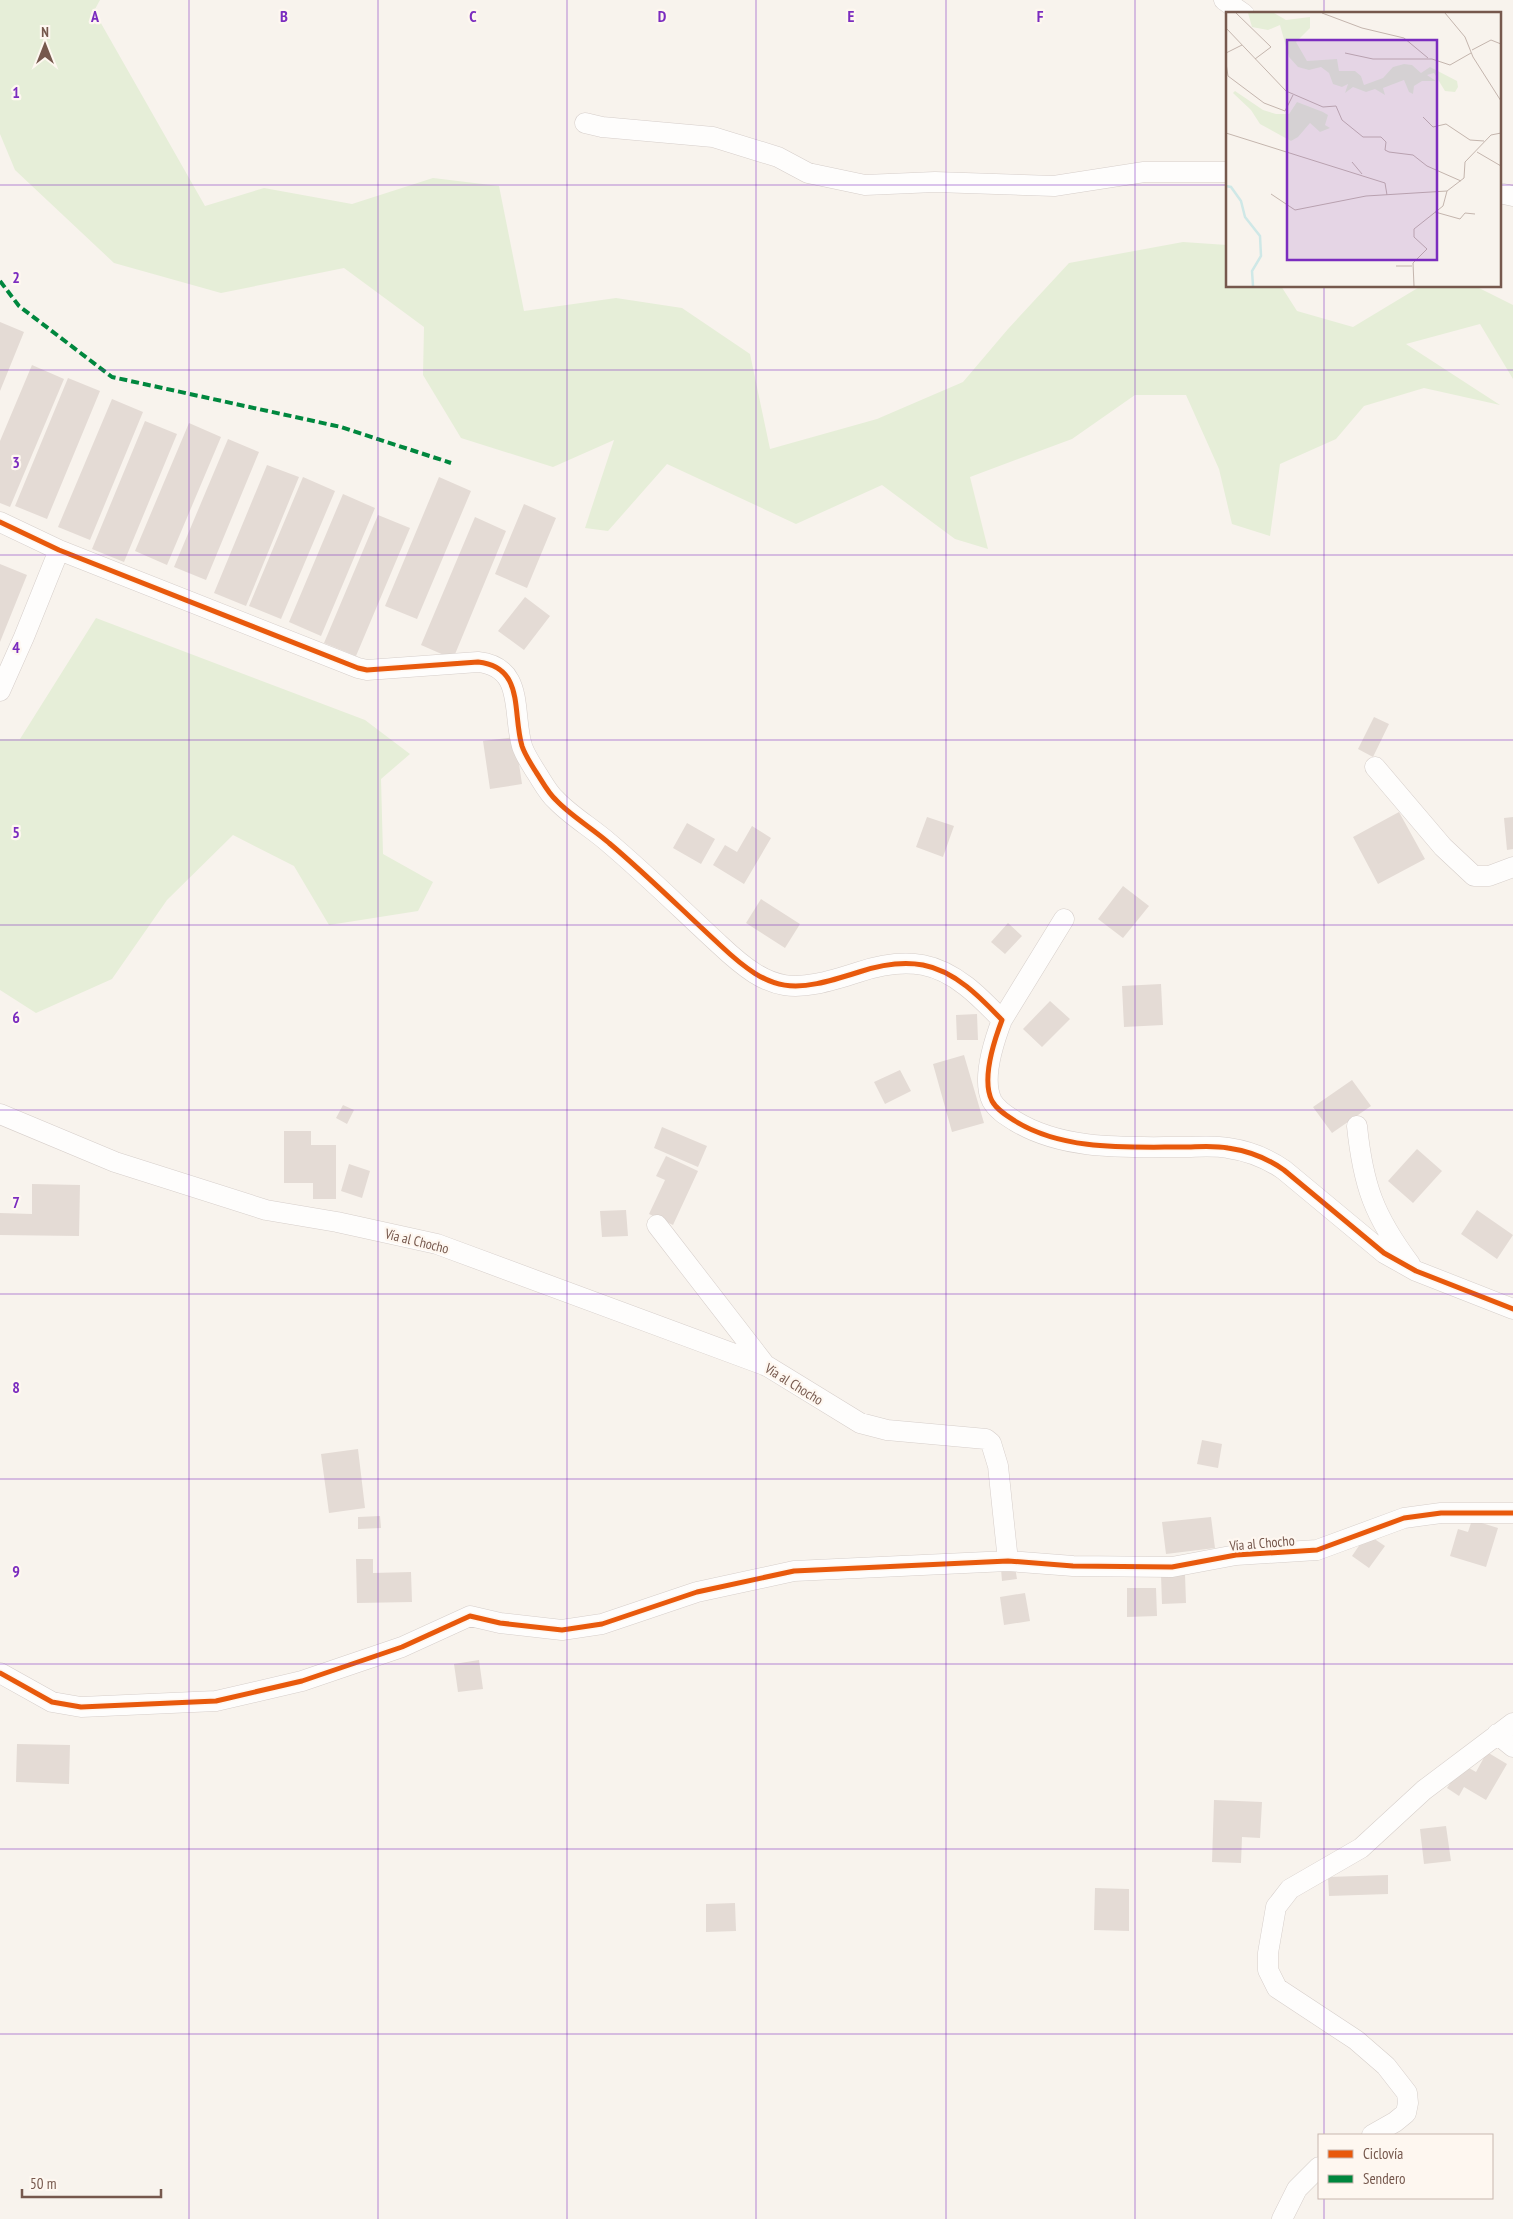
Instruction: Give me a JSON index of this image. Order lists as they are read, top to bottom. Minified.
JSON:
{"streets":{"street":["Vía al Chocho"]},"legend":["Ciclovía","Sendero"],"scale_bar":"50 m","north":"top","grid":{"columns":["A","B","C","D","E","F"],"rows":["1","2","3","4","5","6","7","8","9"]}}
